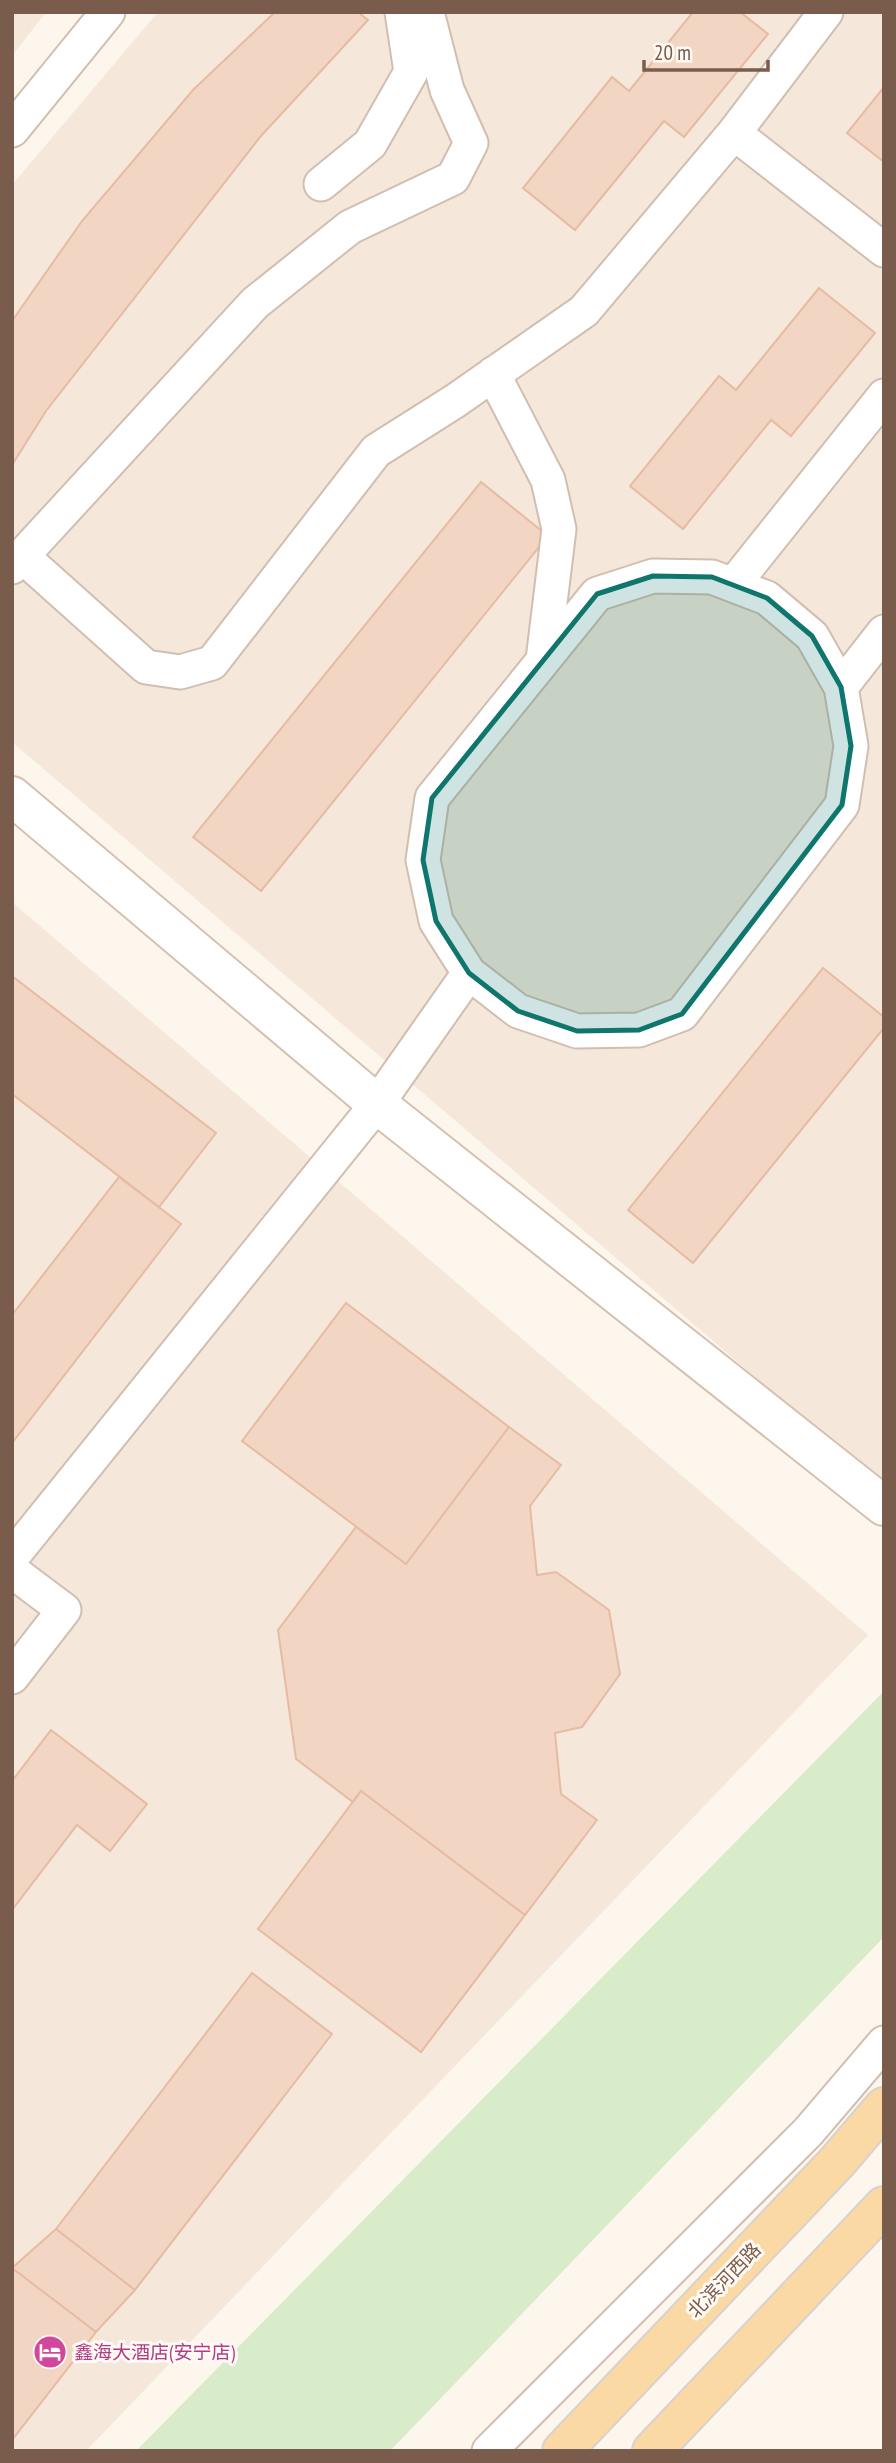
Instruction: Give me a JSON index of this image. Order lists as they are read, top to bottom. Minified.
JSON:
{"streets":{"main road":["北滨河西路"]},"places":{"hotel":["鑫海大酒店(安宁店)"]},"scale_bar":"20 m"}
